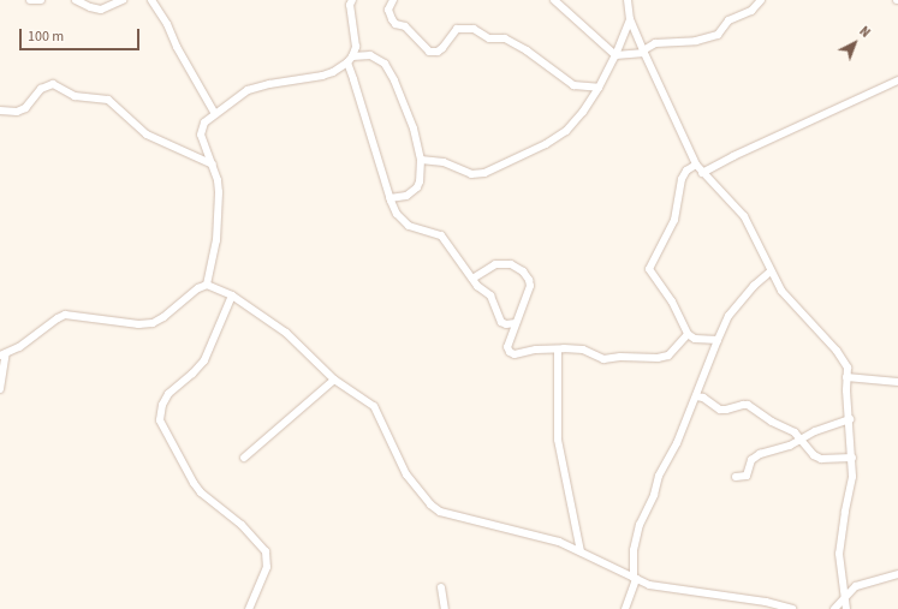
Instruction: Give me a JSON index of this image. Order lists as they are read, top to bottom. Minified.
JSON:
{"scale_bar":"100 m","north":"top right"}
